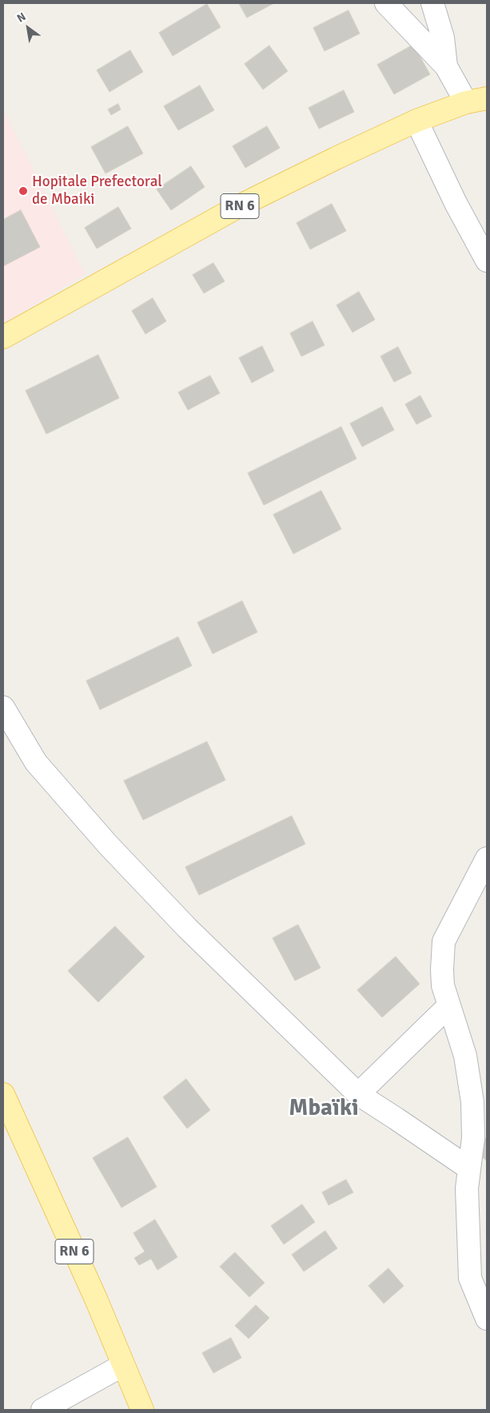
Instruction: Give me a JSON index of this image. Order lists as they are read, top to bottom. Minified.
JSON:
{"streets":{"main road":["RN 6"]},"districts":["Mbaïki"],"places":["Hopitale Prefectoral de Mbaiki"],"north":"top left"}
